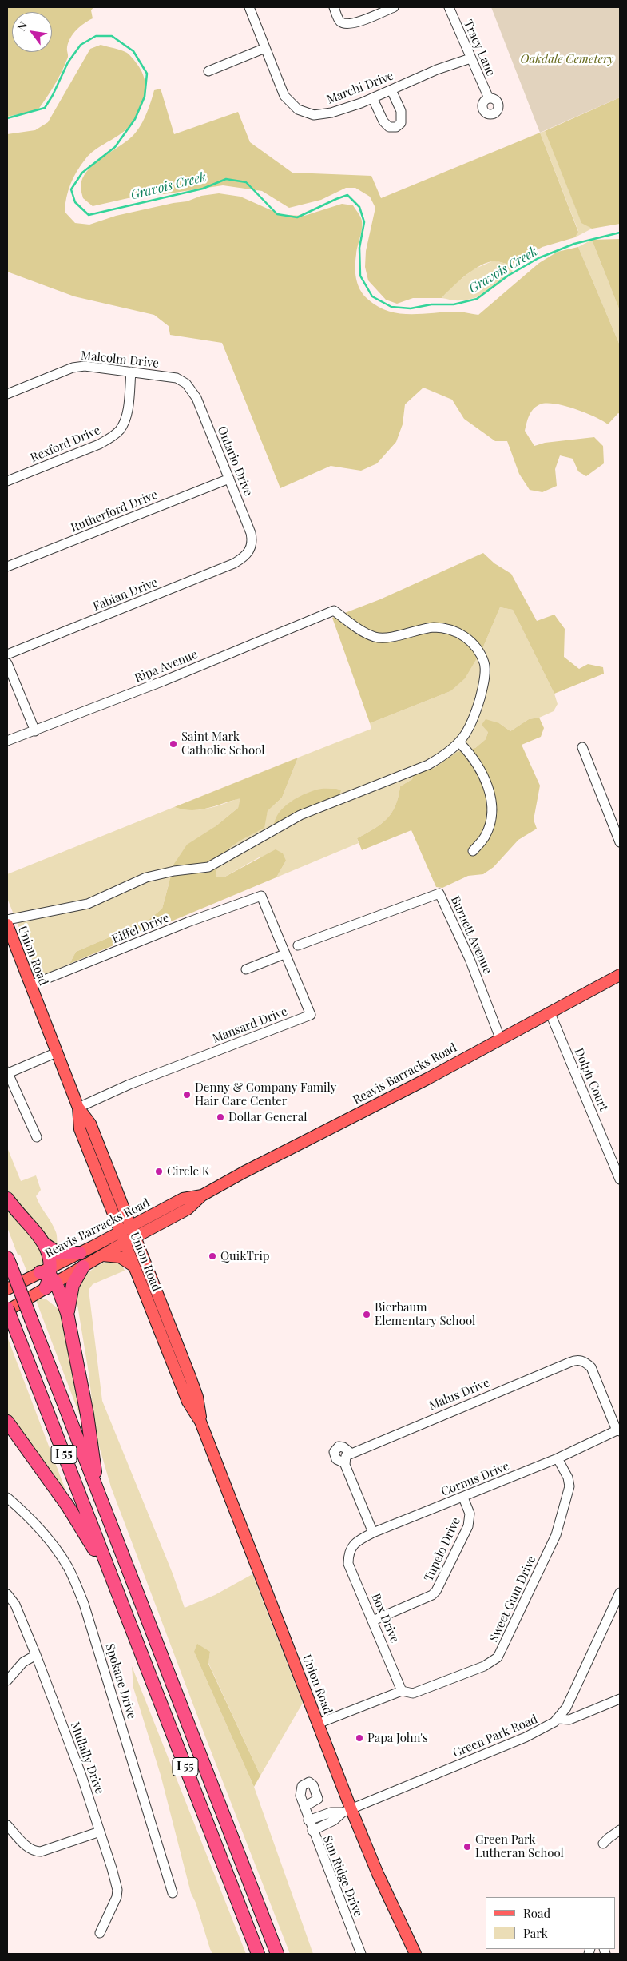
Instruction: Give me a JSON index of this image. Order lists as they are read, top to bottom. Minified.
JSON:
{"streets":{"highway":["I 55"],"main road":["Union Road","Reavis Barracks Road"],"street":["Tracy Lane","Marchi Drive","Malcolm Drive","Rexford Drive","Ontario Drive","Rutherford Drive","Fabian Drive","Ripa Avenue","Eiffel Drive","Burnett Avenue","Mansard Drive","Dolph Court","Malus Drive","Cornus Drive","Tupelo Drive","Sweet Gum Drive","Box Drive","Spokane Drive","Green Park Road","Mullally Drive","Sun Ridge Drive"]},"crossings":[["Tracy Lane","Marchi Drive"],["Malcolm Drive","Rexford Drive"],["Malcolm Drive","Ontario Drive"],["Ontario Drive","Rutherford Drive"],["Ontario Drive","Fabian Drive"],["Eiffel Drive","Union Road"],["Eiffel Drive","Mansard Drive"],["Burnett Avenue","Reavis Barracks Road"],["Union Road","Mansard Drive"],["Union Road","Reavis Barracks Road"],["Union Road","Sweet Gum Drive"],["Union Road","Green Park Road"],["Reavis Barracks Road","Dolph Court"],["Reavis Barracks Road","I 55"],["Malus Drive","Cornus Drive"],["Cornus Drive","Tupelo Drive"],["Cornus Drive","Sweet Gum Drive"],["Cornus Drive","Box Drive"],["Tupelo Drive","Box Drive"],["Sweet Gum Drive","Box Drive"],["Green Park Road","Sun Ridge Drive"]],"water":["Gravois Creek"],"parks":["Oakdale Cemetery"],"places":["Saint Mark Catholic School","Denny & Company Family Hair Care Center","Dollar General","Circle K","QuikTrip","Bierbaum Elementary School","Papa John's","Green Park Lutheran School"],"legend":["Road","Park"],"north":"top left"}
